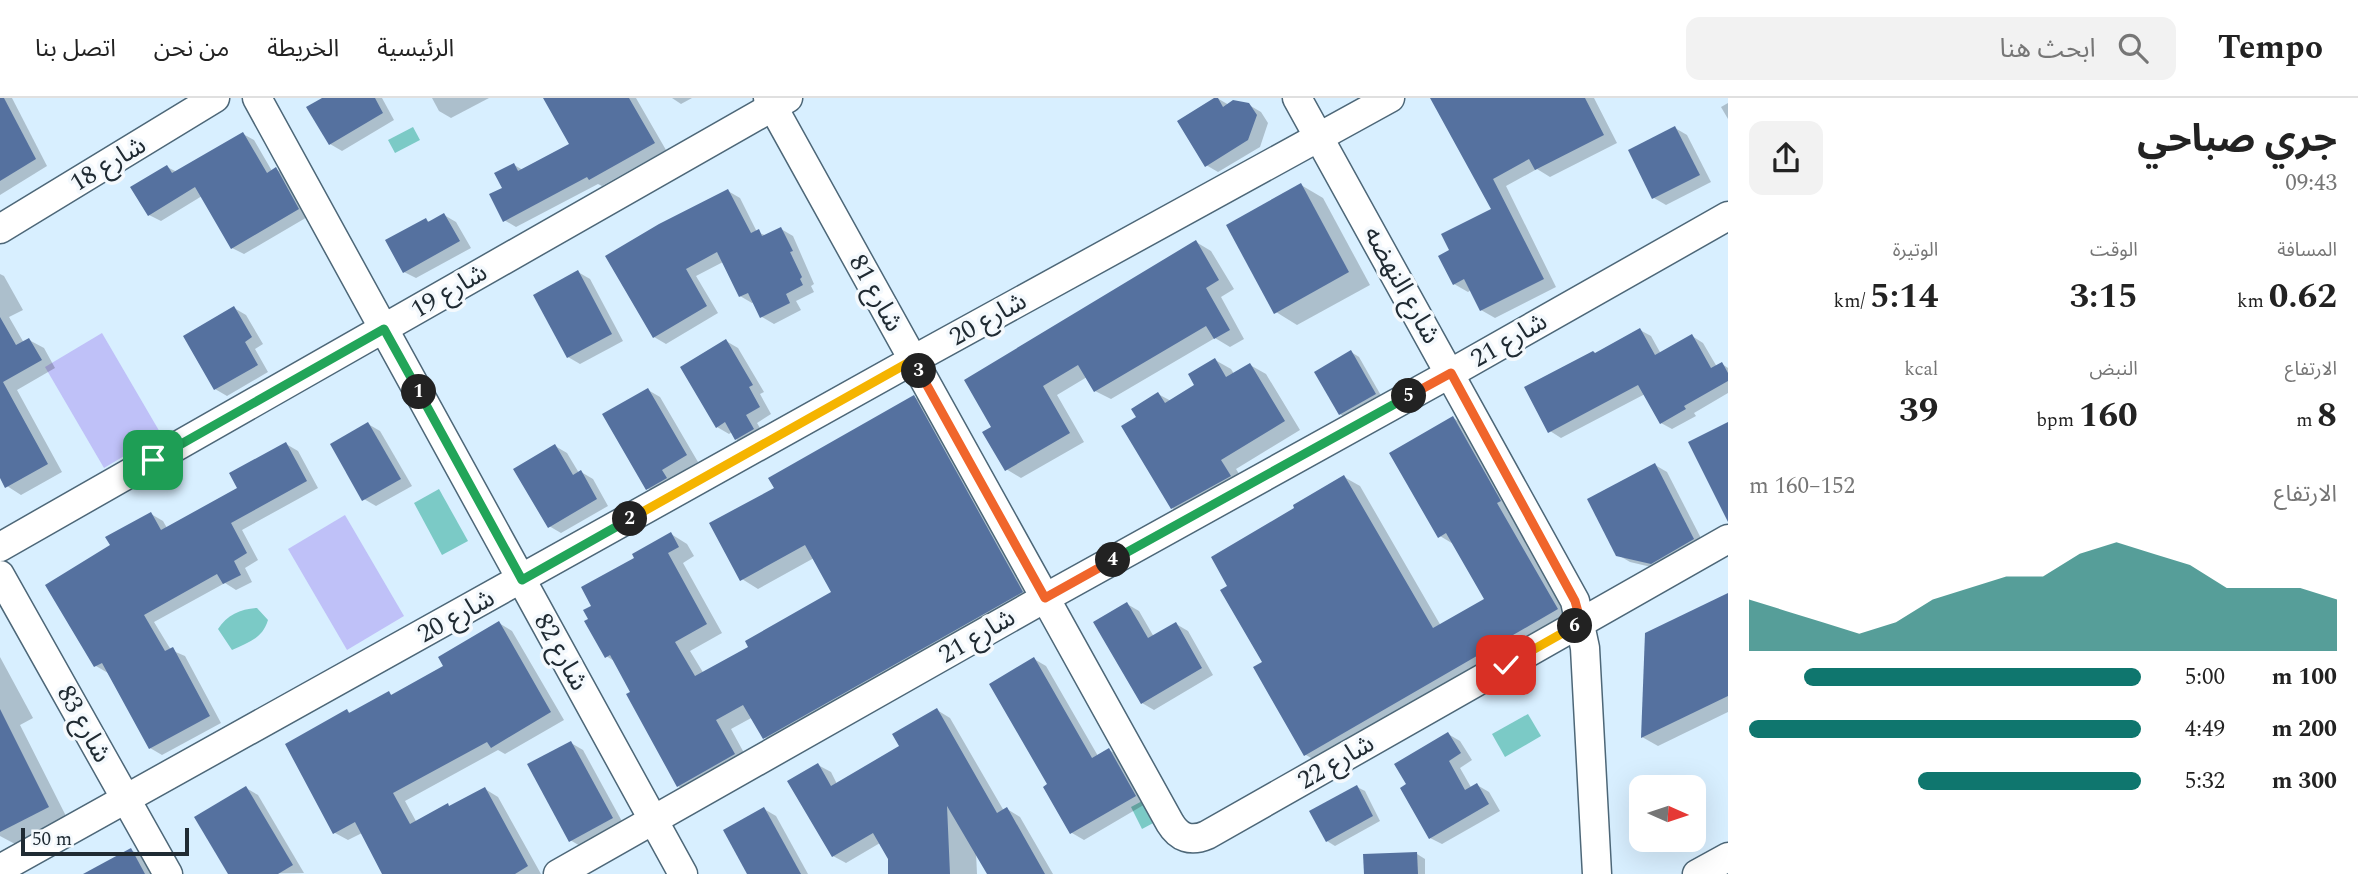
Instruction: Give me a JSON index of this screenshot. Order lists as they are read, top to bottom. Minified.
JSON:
{"streets":{"street":["شارع 18","شارع النهضه","شارع 19","شارع 81","شارع 20","شارع 21","شارع 82","شارع 83","شارع 22"]},"crossings":[["شارع النهضه","شارع 20"],["شارع النهضه","شارع 21"],["شارع النهضه","شارع 22"],["شارع 19","شارع 81"],["شارع 19","شارع 82"],["شارع 81","شارع 20"],["شارع 81","شارع 21"],["شارع 81","شارع 22"],["شارع 20","شارع 82"],["شارع 20","شارع 83"],["شارع 21","شارع 82"],["شارع 21","شارع 22"]],"scale_bar":"50 m","north":"right","page":{"header":"Tempo","search":"ابحث هنا","nav":["الرئيسية","الخريطة","من نحن","اتصل بنا"],"heading":["جري صباحي","09:43"],"stats":[["المسافة","0.62 km"],["الوقت","3:15"],["الوتيرة","5:14 /km"],["الارتفاع","8 m"],["النبض","160 bpm"],["kcal","39"]],"pins":["3","1","5","2","4","6"],"chart":["الارتفاع","152–160 m"],"list":[{"name":"100 m","note":"5:00"},{"name":"200 m","note":"4:49"},{"name":"300 m","note":"5:32"}],"scale":"50 m"}}
